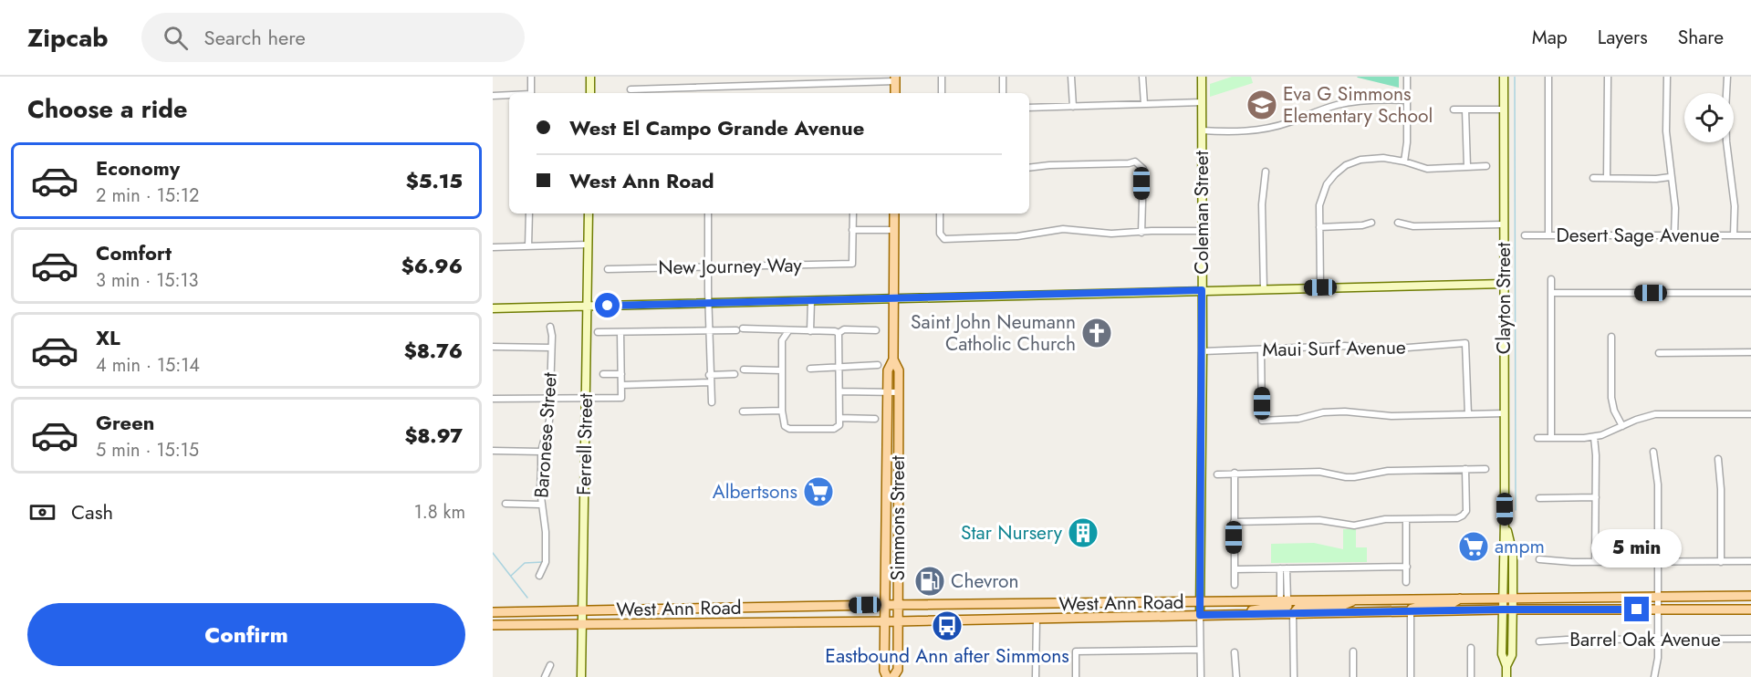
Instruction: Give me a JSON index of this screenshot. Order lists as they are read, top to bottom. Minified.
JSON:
{"streets":{"main road":["Simmons Street","West Ann Road"],"street":["Coleman Street","Desert Sage Avenue","New Journey Way","Clayton Street","Maui Surf Avenue","Baronese Street","Ferrell Street","Barrel Oak Avenue"]},"crossings":[["Coleman Street","Maui Surf Avenue"],["Coleman Street","West Ann Road"],["Clayton Street","West Ann Road"],["Ferrell Street","West Ann Road"],["Simmons Street","West Ann Road"]],"places":{"school or university":["Eva G Simmons Elementary School"],"church":["Saint John Neumann Catholic Church"],"supermarket":["Albertsons","ampm"],"building":["Star Nursery"],"fuel station":["Chevron"],"bus stop":["Eastbound Ann after Simmons"]},"page":{"header":"Zipcab","search":"Search here","nav":["Map","Layers","Share"],"heading":"Choose a ride","banner":["West El Campo Grande Avenue","West Ann Road"],"list":[{"name":"Economy","note":"2 min · 15:12","value":"$5.15"},{"name":"Comfort","note":"3 min · 15:13","value":"$6.96"},{"name":"XL","note":"4 min · 15:14","value":"$8.76"},{"name":"Green","note":"5 min · 15:15","value":"$8.97"}],"pay":["Cash","1.8 km"],"bubble":"5 min","buttons":"Confirm"}}
